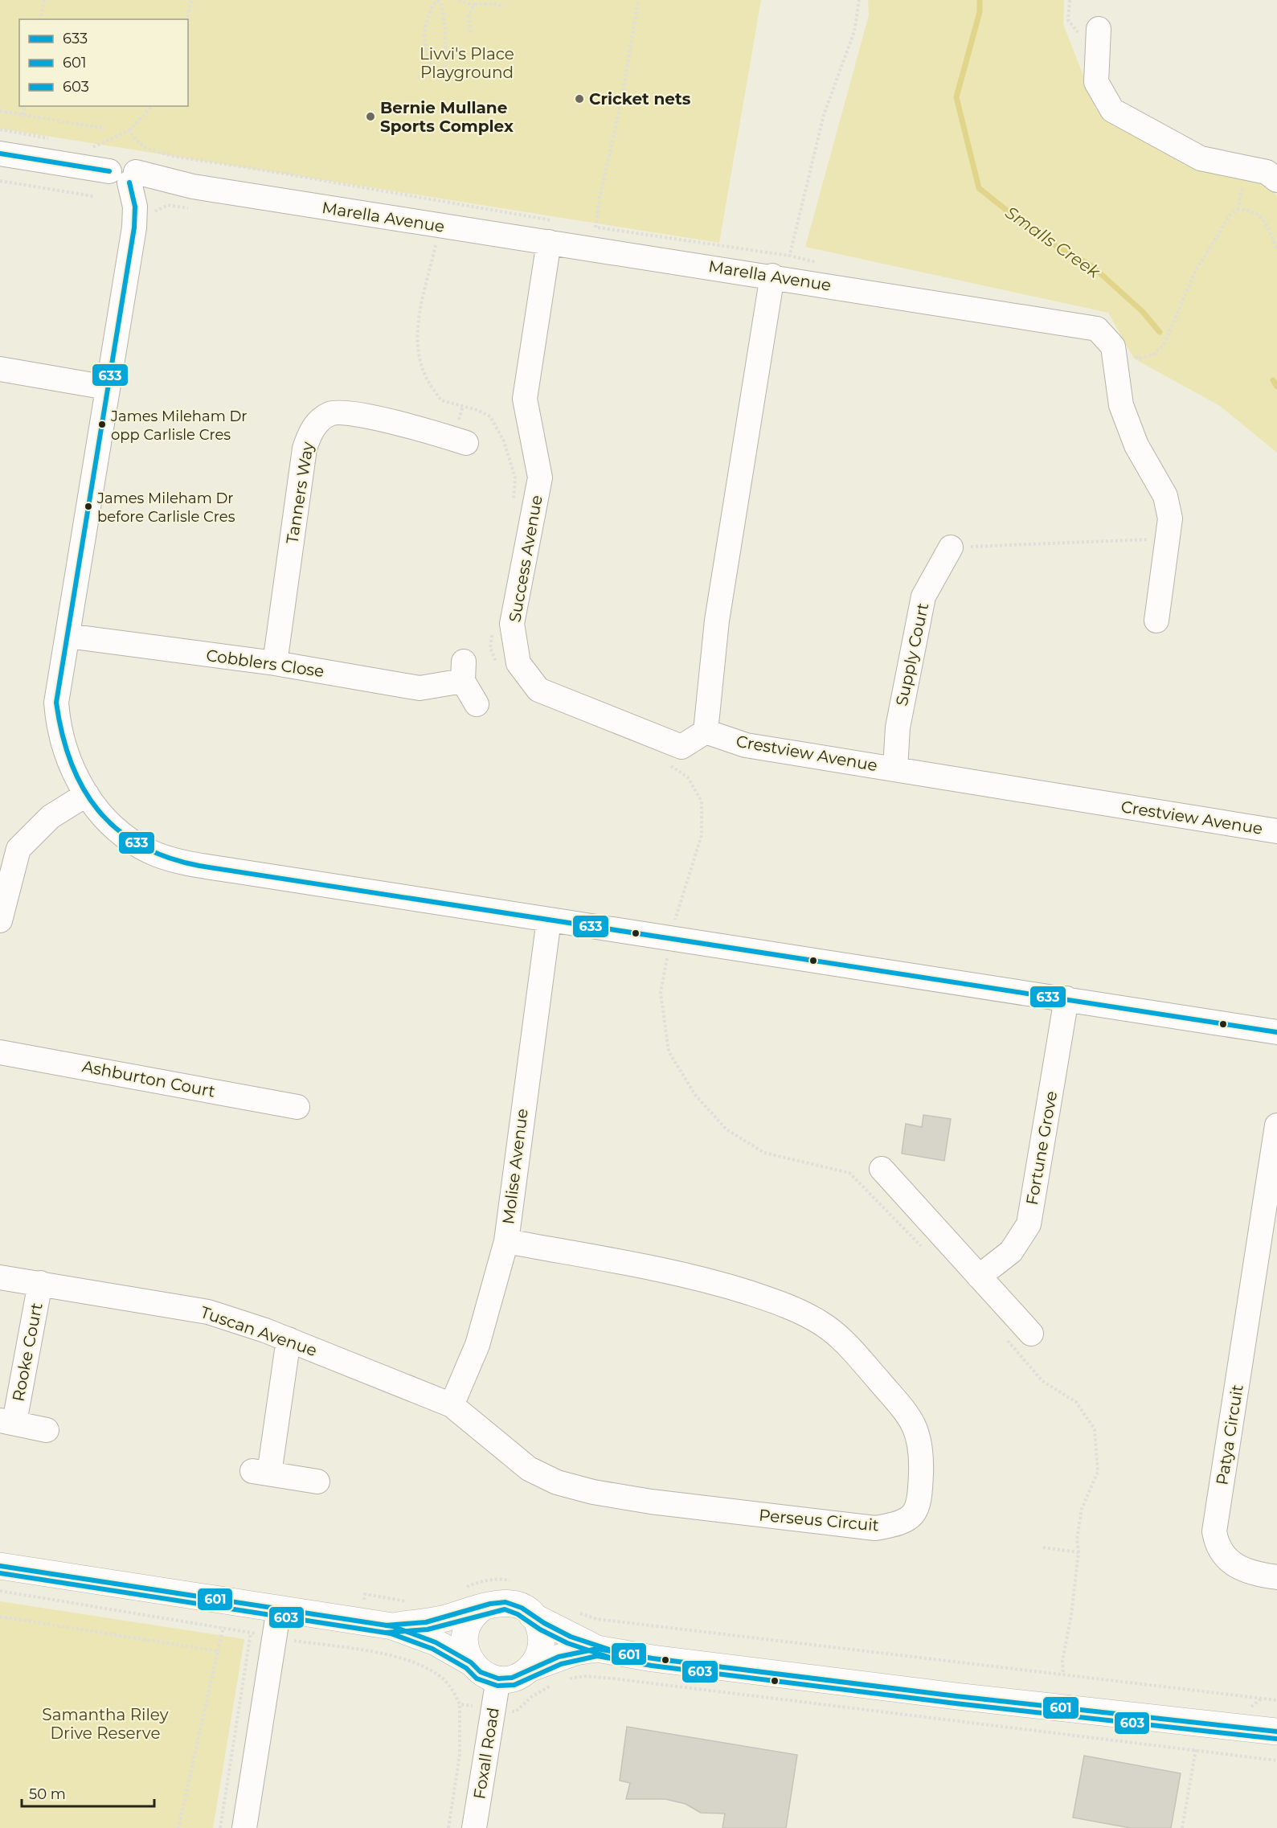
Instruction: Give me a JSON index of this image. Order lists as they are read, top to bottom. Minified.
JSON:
{"streets":{"street":["Marella Avenue","Tanners Way","Success Avenue","Supply Court","Cobblers Close","Crestview Avenue","Ashburton Court","Fortune Grove","Molise Avenue","Tuscan Avenue","Rooke Court","Patya Circuit","Perseus Circuit","Foxall Road"]},"crossings":[["Marella Avenue","Success Avenue"],["Tanners Way","Cobblers Close"],["Success Avenue","Crestview Avenue"],["Supply Court","Crestview Avenue"],["Molise Avenue","Tuscan Avenue"],["Molise Avenue","Perseus Circuit"],["Tuscan Avenue","Rooke Court"],["Tuscan Avenue","Perseus Circuit"]],"water":["Smalls Creek"],"parks":["Livvi's Place Playground","Samantha Riley Drive Reserve"],"places":["Cricket nets","Bernie Mullane Sports Complex","James Mileham Dr opp Carlisle Cres","James Mileham Dr before Carlisle Cres"],"lines":["transit line 633","transit line 601","transit line 603"],"legend":["633","601","603"],"scale_bar":"50 m"}
